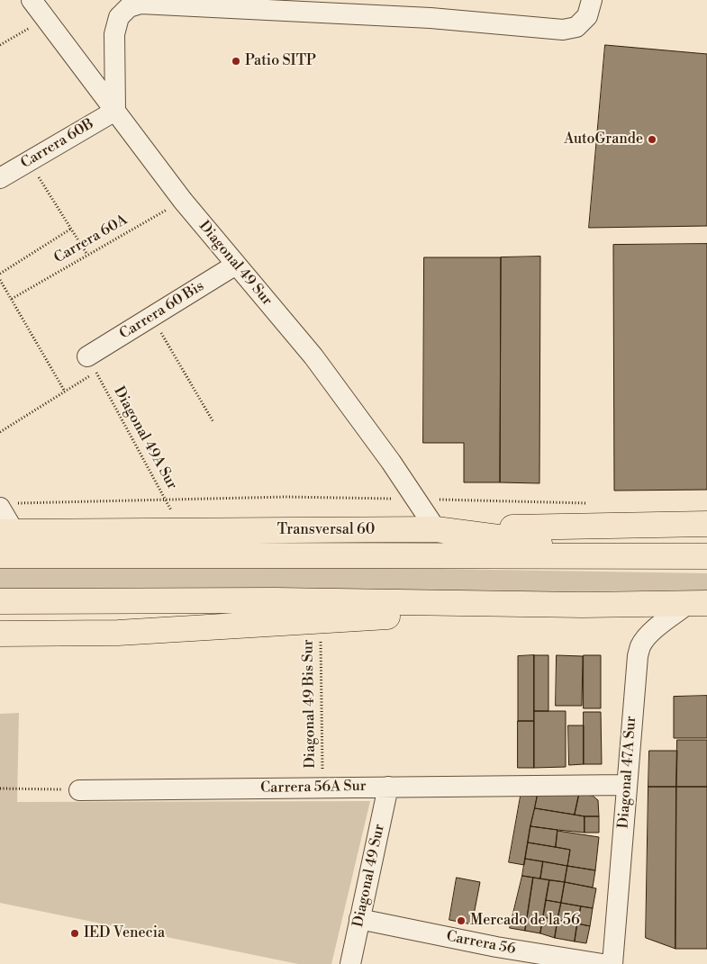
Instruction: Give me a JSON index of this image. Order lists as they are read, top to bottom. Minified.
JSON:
{"streets":{"highway":["Transversal 60"],"street":["Carrera 60B","Diagonal 49 Sur","Carrera 60 Bis","Diagonal 47A Sur","Carrera 56A Sur","Carrera 56"],"path":["Carrera 60A","Diagonal 49A Sur","Diagonal 49 Bis Sur"]},"crossings":[["Carrera 60B","Diagonal 49 Sur"],["Carrera 60A","Diagonal 49 Sur"],["Diagonal 49 Sur","Carrera 60 Bis"],["Diagonal 49 Sur","Transversal 60"],["Diagonal 49 Sur","Carrera 56A Sur"],["Diagonal 49 Sur","Carrera 56"],["Carrera 60 Bis","Diagonal 49A Sur"],["Diagonal 49A Sur","Transversal 60"],["Diagonal 49 Bis Sur","Carrera 56A Sur"],["Diagonal 47A Sur","Carrera 56A Sur"]],"places":["Patio SITP","AutoGrande","Mercado de la 56","IED Venecia"]}
